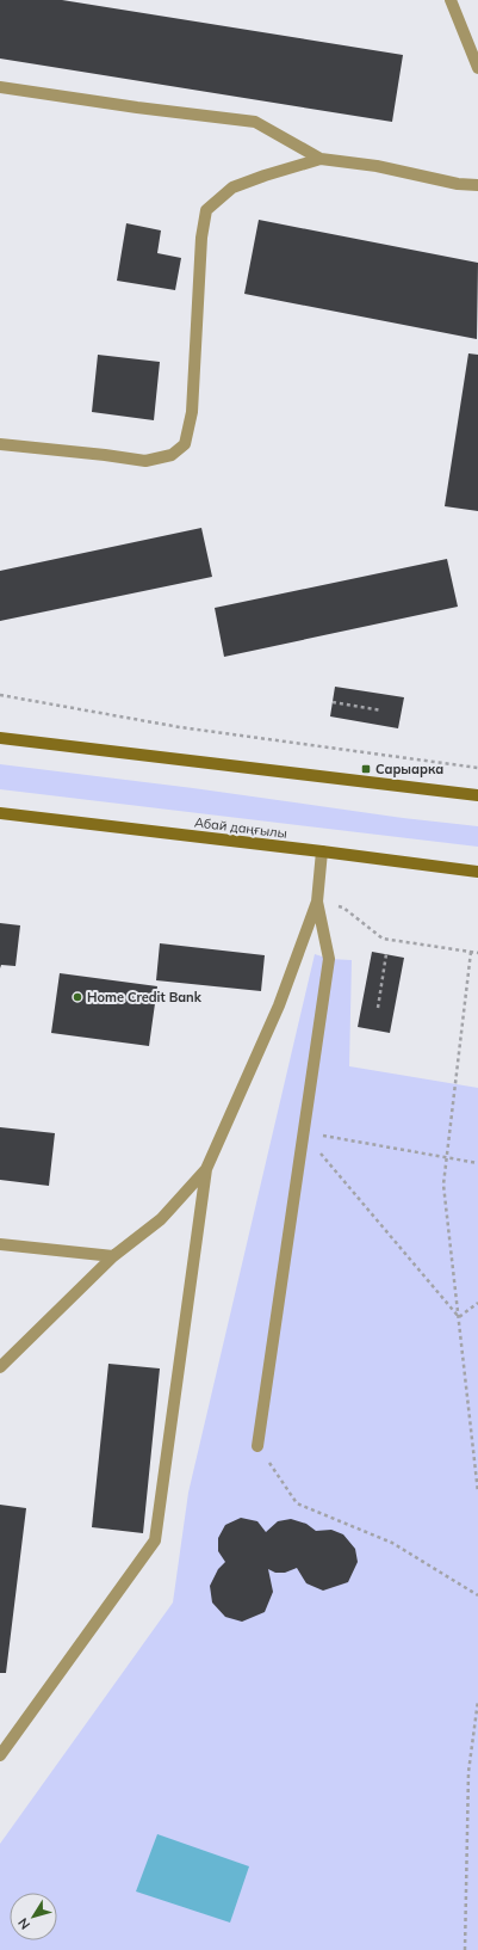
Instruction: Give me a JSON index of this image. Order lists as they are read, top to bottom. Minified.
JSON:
{"streets":{"main road":["Абай даңғылы"]},"places":{"transit":["Сарыарка"],"other":["Home Credit Bank"]},"north":"bottom left"}
